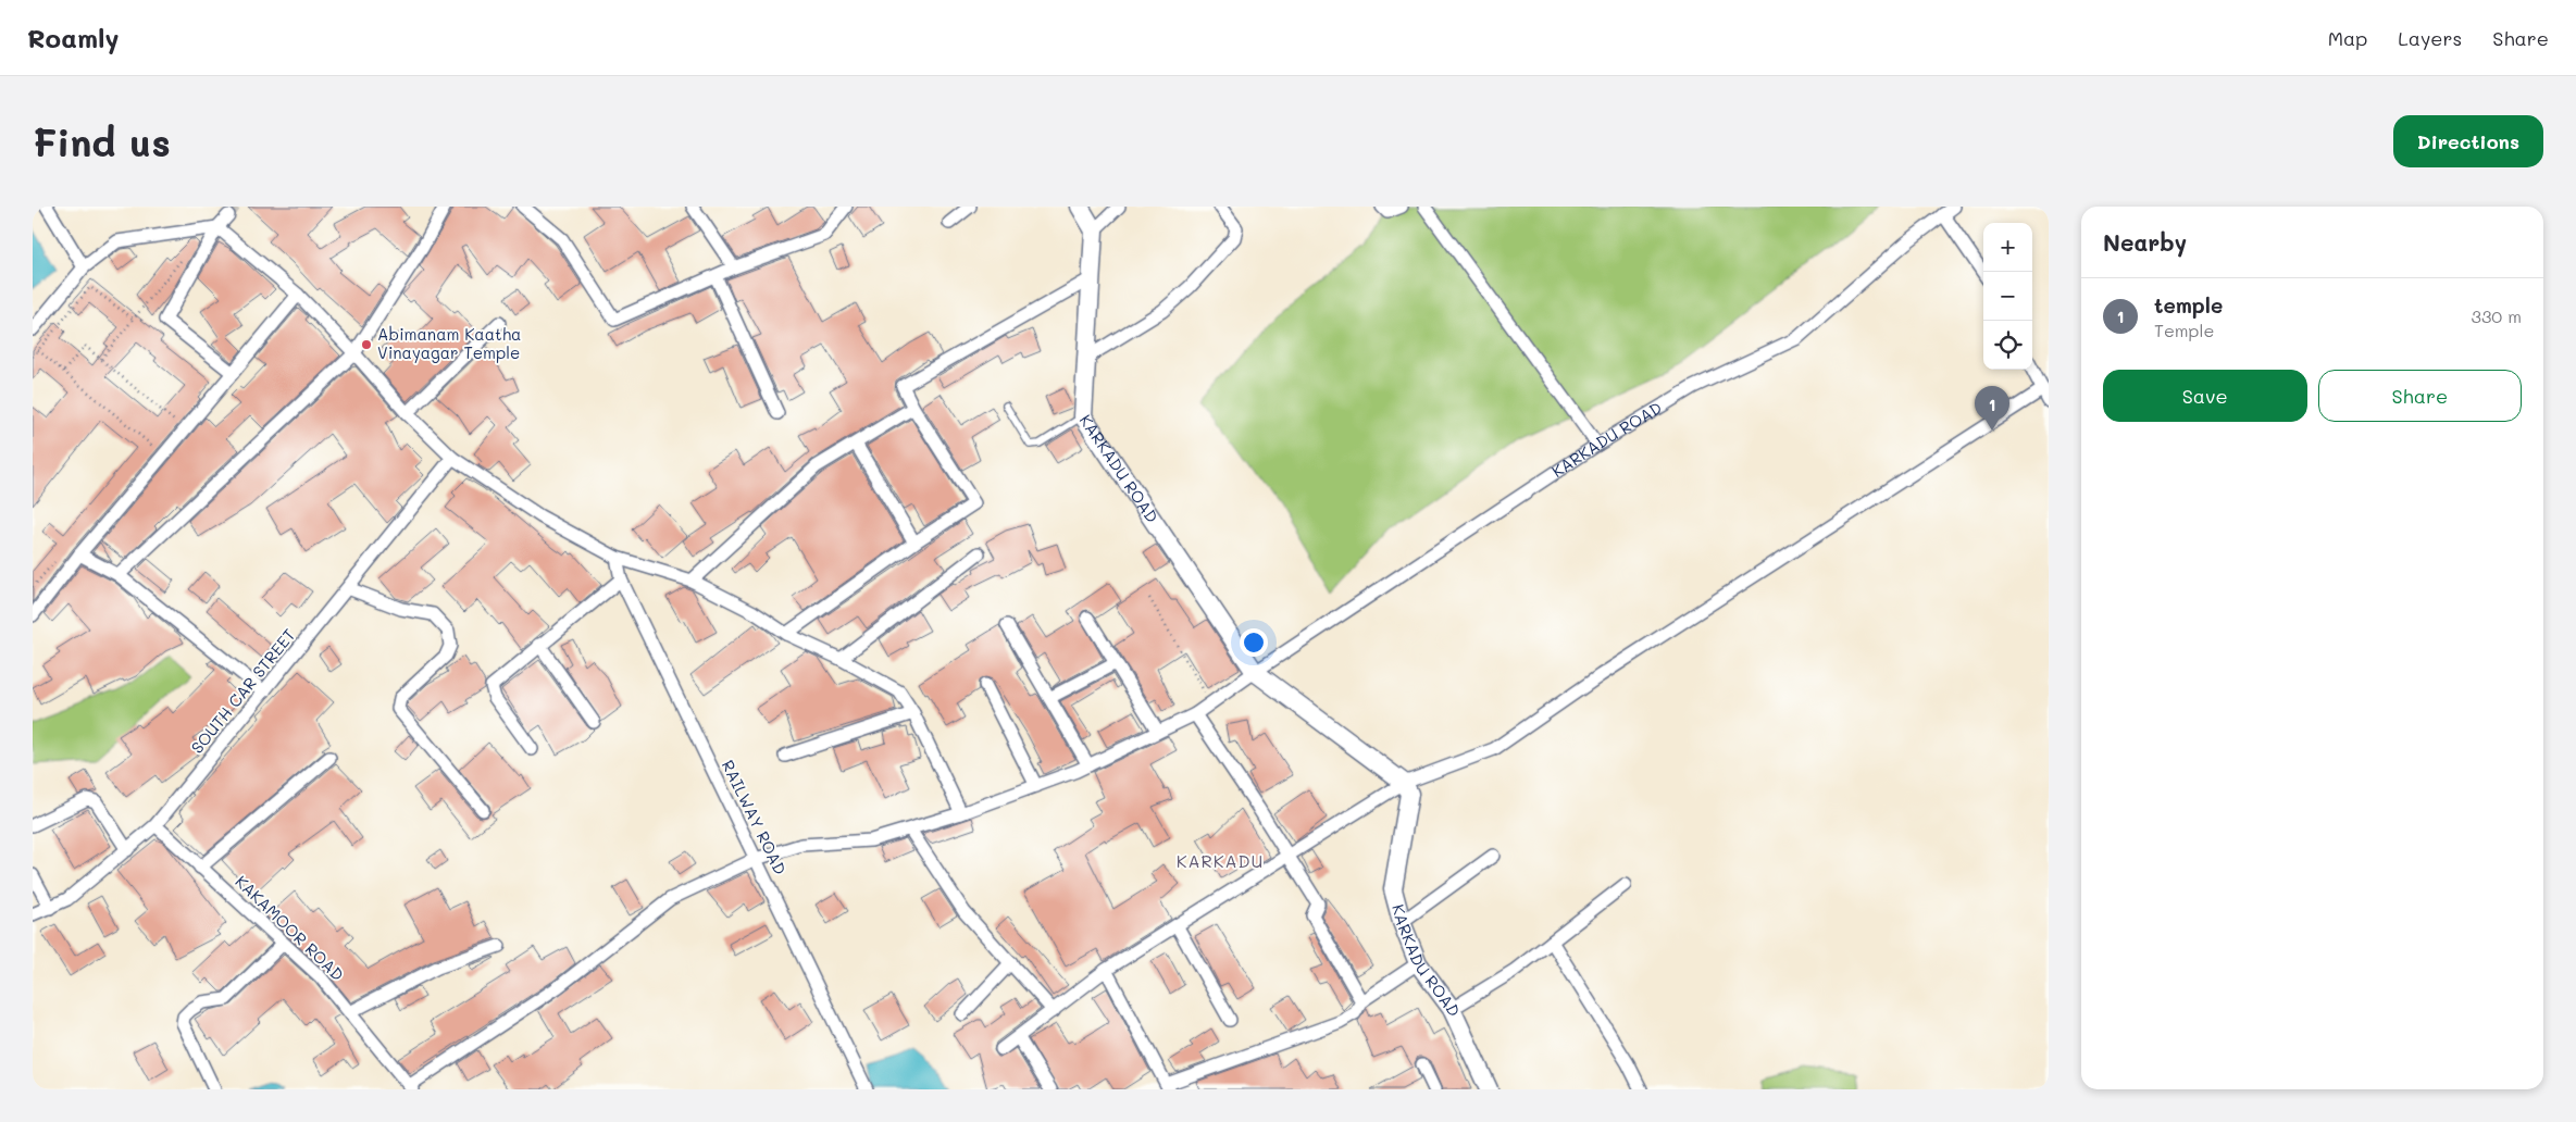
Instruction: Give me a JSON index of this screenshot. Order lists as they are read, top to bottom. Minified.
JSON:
{"streets":{"street":["KARKADU ROAD","SOUTH CAR STREET","RAILWAY ROAD","KAKAMOOR ROAD"]},"crossings":[["SOUTH CAR STREET","KAKAMOOR ROAD"]],"districts":["KARKADU"],"places":["Abimanam Kaatha Vinayagar Temple"],"page":{"header":"Roamly","nav":["Map","Layers","Share"],"buttons":["Directions",["Save","Share"]],"title":"Find us","heading":"Nearby","map_buttons":["+","−"],"list":[{"mark":"1","name":"temple","note":"Temple","value":"330 m"}],"pins":"1"}}
